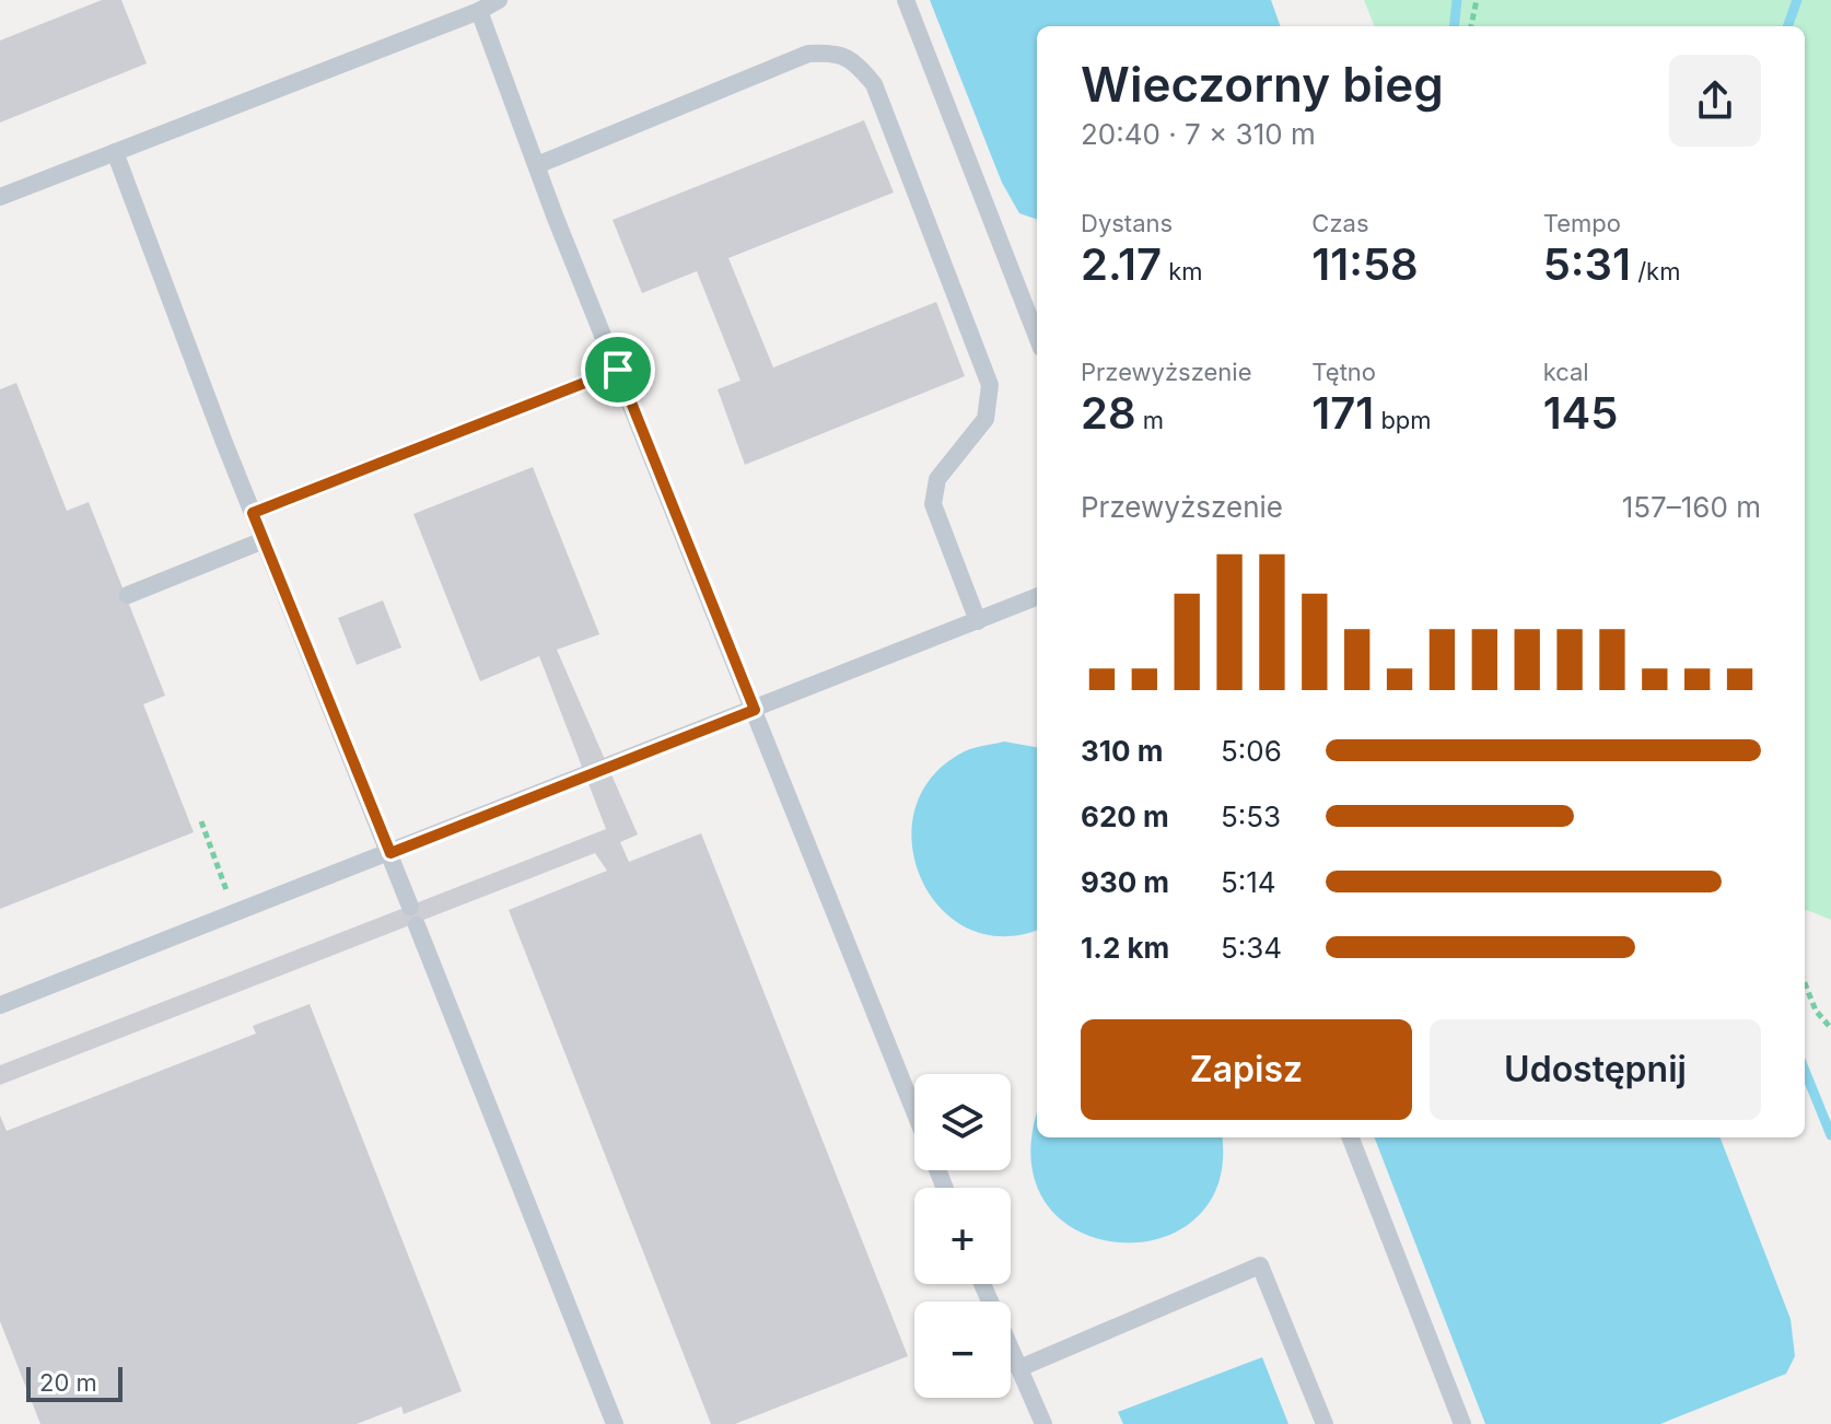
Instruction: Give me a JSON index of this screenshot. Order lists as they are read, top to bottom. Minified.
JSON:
{"scale_bar":"20 m","page":{"heading":["Wieczorny bieg","20:40 · 7 × 310 m"],"stats":[["Dystans","2.17 km"],["Czas","11:58"],["Tempo","5:31 /km"],["Przewyższenie","28 m"],["Tętno","171 bpm"],["kcal","145"]],"chart":["Przewyższenie","157–160 m"],"list":[{"name":"310 m","note":"5:06"},{"name":"620 m","note":"5:53"},{"name":"930 m","note":"5:14"},{"name":"1.2 km","note":"5:34"}],"buttons":["Zapisz","Udostępnij"],"map_buttons":["+","−"],"scale":"20 m"}}
